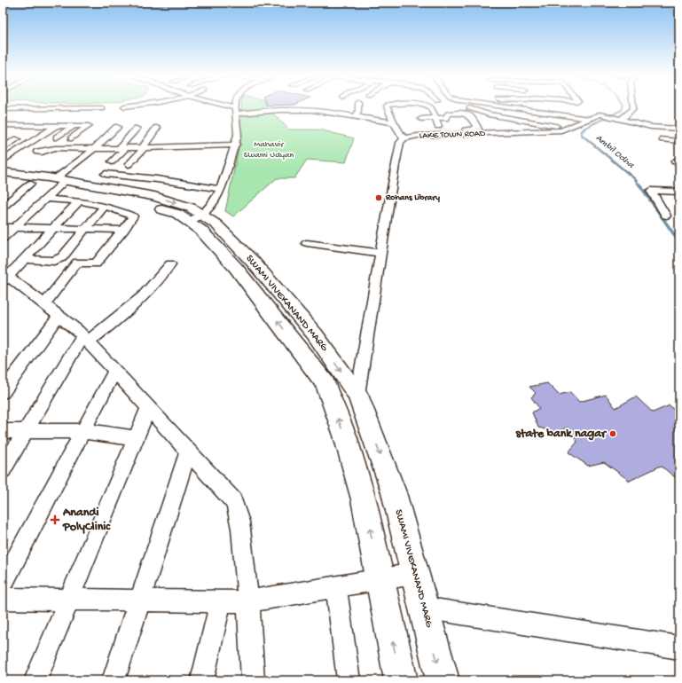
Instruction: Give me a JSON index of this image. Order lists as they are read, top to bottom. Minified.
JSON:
{"streets":{"main road":["SWAMI VIVEKANAND MARG"],"street":["LAKE TOWN ROAD"]},"crossings":[["LAKE TOWN ROAD","SWAMI VIVEKANAND MARG"]],"water":["Ambil Odha"],"parks":["Mahavir Swami Udyan"],"places":{"other":["Rohans Library","state bank nagar"],"health":["Anandi PolyClinic"]}}
